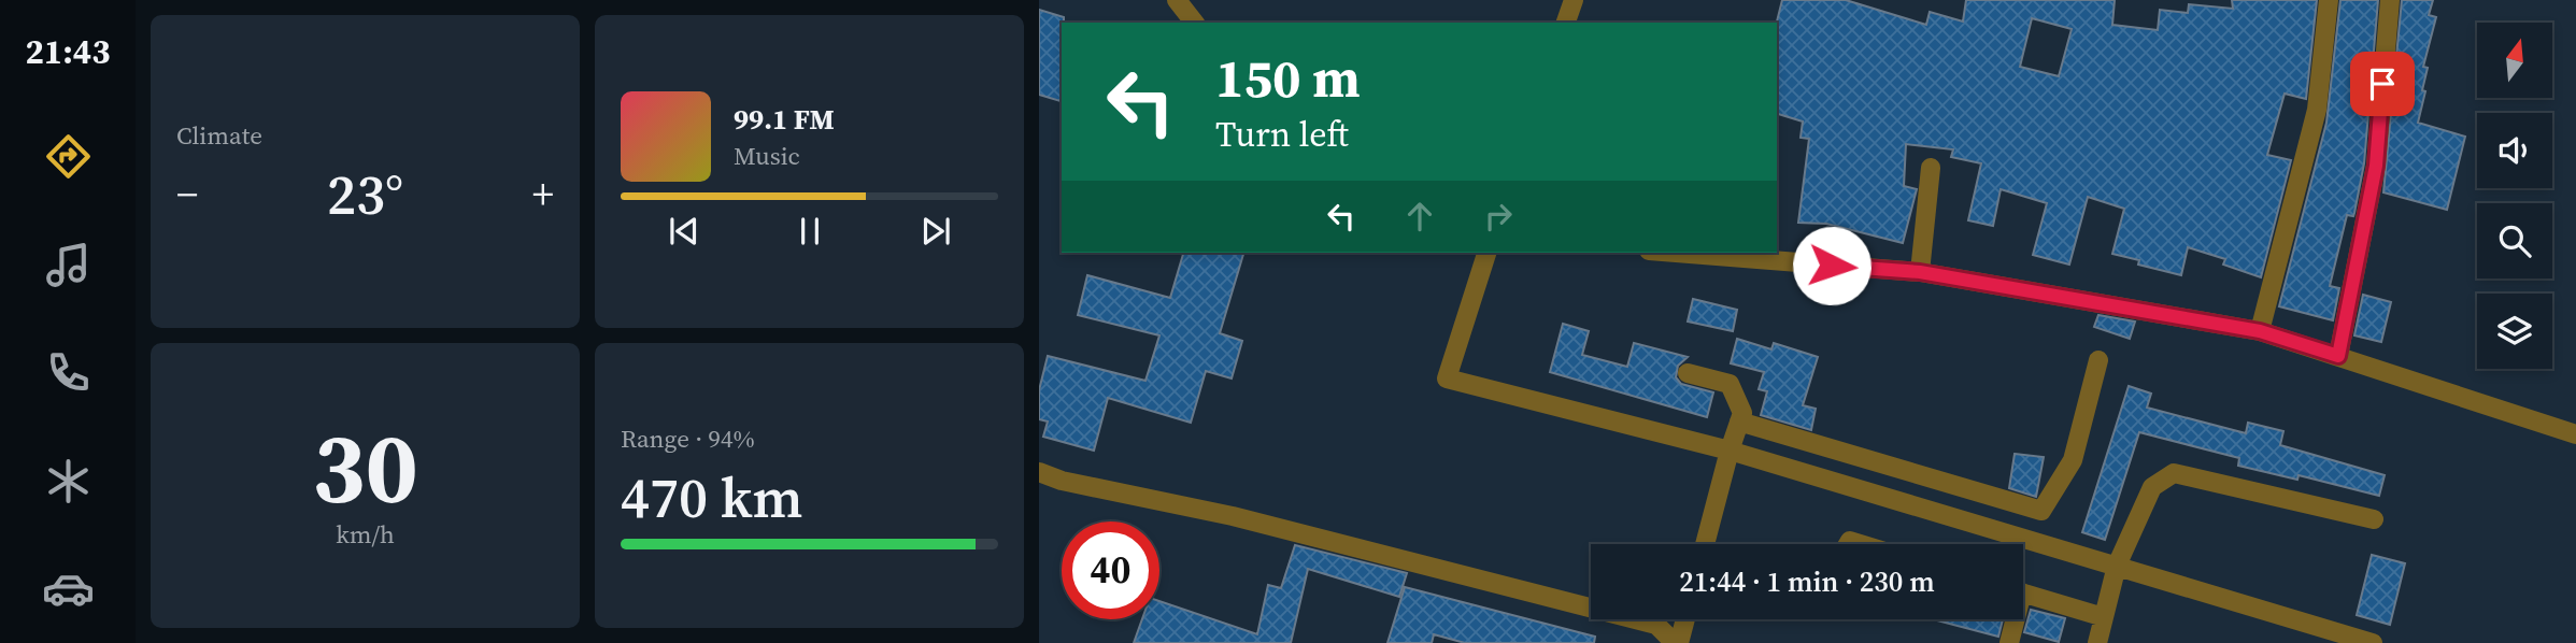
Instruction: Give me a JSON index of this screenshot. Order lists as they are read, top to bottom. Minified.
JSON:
{"north":"top","page":{"tabs":"21:43","tile":["Climate",["30","km/h"],["Range · 94%","470 km"]],"turn":["150 m","Turn left"],"song":["99.1 FM","Music"],"heat":["−","23°","+"],"limit":"40","trip":"21:44 · 1 min · 230 m"}}
